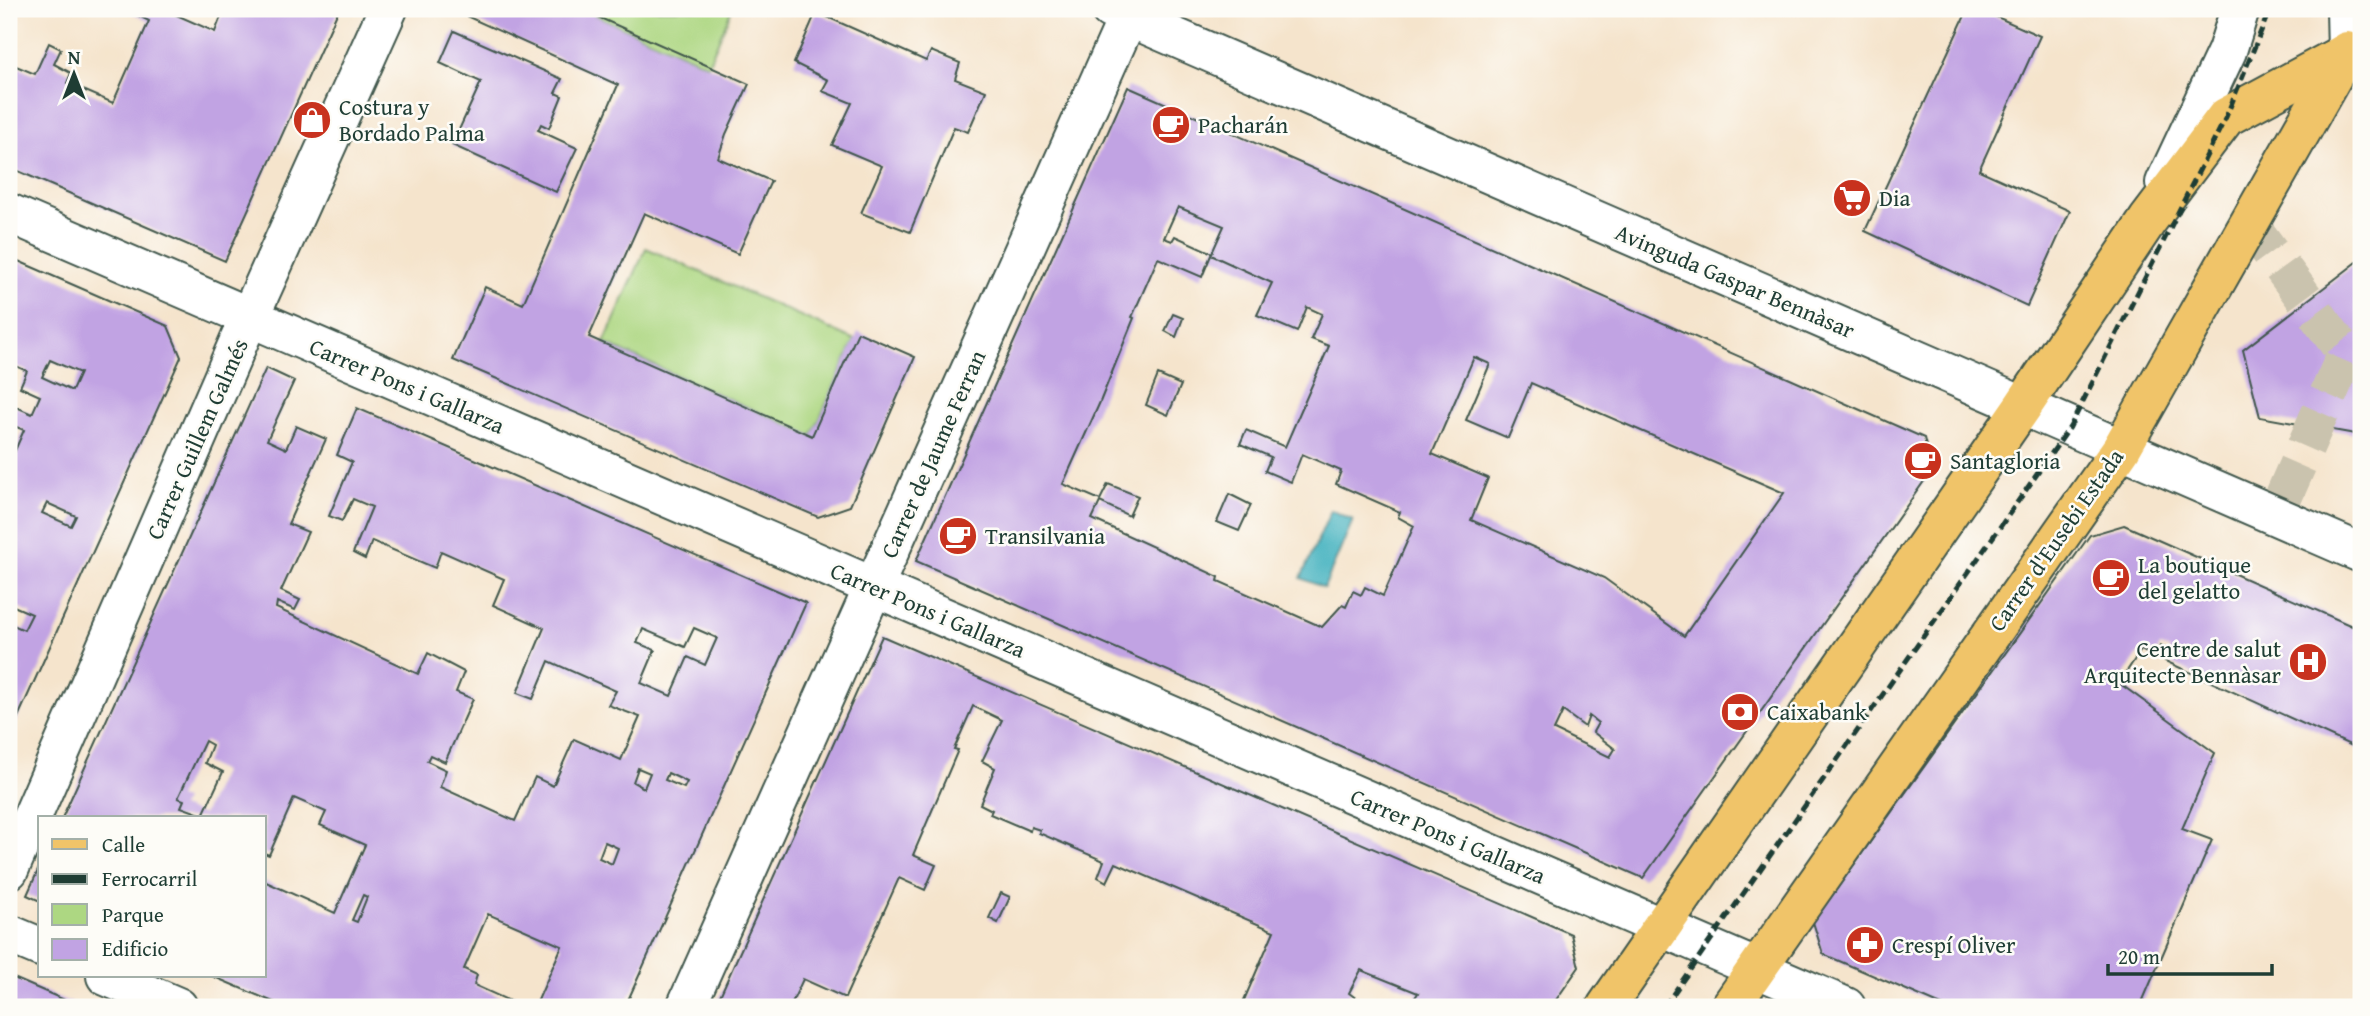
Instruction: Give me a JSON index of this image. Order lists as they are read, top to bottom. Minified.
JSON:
{"streets":{"main road":["Carrer d'Eusebi Estada"],"street":["Avinguda Gaspar Bennàsar","Carrer Pons i Gallarza","Carrer Guillem Galmés","Carrer de Jaume Ferran"]},"crossings":[["Avinguda Gaspar Bennàsar","Carrer de Jaume Ferran"],["Avinguda Gaspar Bennàsar","Carrer d'Eusebi Estada"],["Carrer Pons i Gallarza","Carrer Guillem Galmés"],["Carrer Pons i Gallarza","Carrer de Jaume Ferran"],["Carrer Pons i Gallarza","Carrer d'Eusebi Estada"]],"places":{"shop":["Costura y Bordado Palma"],"cafe":["Pacharán","Santagloria","Transilvania","La boutique del gelatto"],"supermarket":["Dia"],"hospital":["Centre de salut Arquitecte Bennàsar"],"bank":["Caixabank"],"pharmacy":["Crespí Oliver"]},"legend":["Calle","Ferrocarril","Parque","Edificio"],"scale_bar":"20 m","north":"top"}
